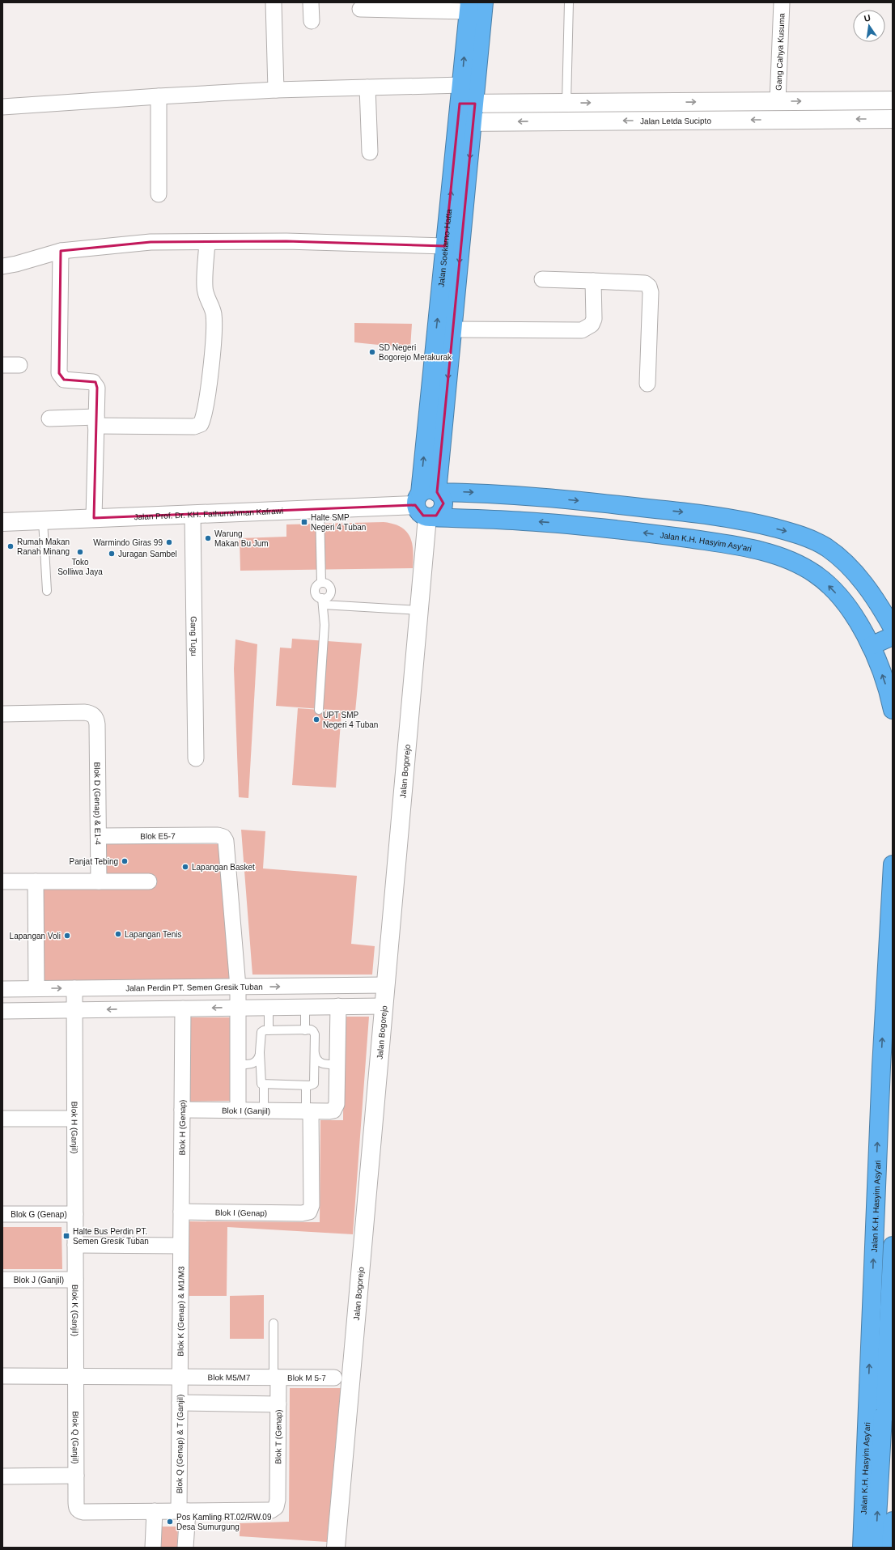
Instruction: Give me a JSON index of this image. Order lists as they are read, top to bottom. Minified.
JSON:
{"streets":{"highway":["Jalan Soekarno-Hatta","Jalan K.H. Hasyim Asy'ari"],"main road":["Jalan Letda Sucipto","Jalan Prof. Dr. KH. Fathurrahman Kafrawi","Jalan Bogorejo"],"street":["Gang Cahya Kusuma","Gang Tugu","Blok D (Genap) & E1-4","Blok E5-7","Jalan Perdin PT. Semen Gresik Tuban","Blok I (Ganjil)","Blok H (Ganjil)","Blok H (Genap)","Blok I (Genap)","Blok G (Genap)","Blok J (Ganjil)","Blok K (Ganjil)","Blok K (Genap) & M1/M3","Blok M5/M7","Blok M 5-7","Blok T (Genap)","Blok Q (Ganjil)","Blok Q (Genap) & T (Ganjil)"]},"crossings":[["Jalan Letda Sucipto","Jalan Soekarno-Hatta"],["Jalan Soekarno-Hatta","Jalan Prof. Dr. KH. Fathurrahman Kafrawi"],["Jalan Soekarno-Hatta","Jalan K.H. Hasyim Asy'ari"],["Jalan Soekarno-Hatta","Jalan Bogorejo"],["Jalan Prof. Dr. KH. Fathurrahman Kafrawi","Jalan K.H. Hasyim Asy'ari"],["Jalan Prof. Dr. KH. Fathurrahman Kafrawi","Gang Tugu"],["Jalan Prof. Dr. KH. Fathurrahman Kafrawi","Jalan Bogorejo"],["Jalan K.H. Hasyim Asy'ari","Jalan Bogorejo"],["Jalan Bogorejo","Jalan Perdin PT. Semen Gresik Tuban"],["Blok D (Genap) & E1-4","Blok E5-7"],["Blok E5-7","Jalan Perdin PT. Semen Gresik Tuban"],["Jalan Perdin PT. Semen Gresik Tuban","Blok H (Ganjil)"],["Blok I (Ganjil)","Blok H (Genap)"],["Blok I (Ganjil)","Blok I (Genap)"],["Blok H (Ganjil)","Blok G (Genap)"],["Blok H (Ganjil)","Blok K (Ganjil)"],["Blok H (Genap)","Blok I (Genap)"],["Blok H (Genap)","Blok K (Genap) & M1/M3"],["Blok J (Ganjil)","Blok K (Ganjil)"],["Blok K (Ganjil)","Blok M5/M7"],["Blok K (Ganjil)","Blok Q (Ganjil)"],["Blok K (Genap) & M1/M3","Blok M5/M7"],["Blok K (Genap) & M1/M3","Blok Q (Genap) & T (Ganjil)"],["Blok M5/M7","Blok M 5-7"],["Blok M5/M7","Blok T (Genap)"],["Blok M5/M7","Blok Q (Ganjil)"],["Blok M5/M7","Blok Q (Genap) & T (Ganjil)"],["Blok M 5-7","Blok T (Genap)"],["Blok T (Genap)","Blok Q (Genap) & T (Ganjil)"]],"places":{"other":["SD Negeri Bogorejo Merakurak","Warung Makan Bu Jum","Warmindo Giras 99","Rumah Makan Ranah Minang","Toko Solliwa Jaya","Juragan Sambel","UPT SMP Negeri 4 Tuban","Panjat Tebing","Lapangan Basket","Lapangan Tenis","Lapangan Voli","Pos Kamling RT.02/RW.09 Desa Sumurgung"],"transit":["Halte SMP Negeri 4 Tuban","Halte Bus Perdin PT. Semen Gresik Tuban"]},"north":"top"}
